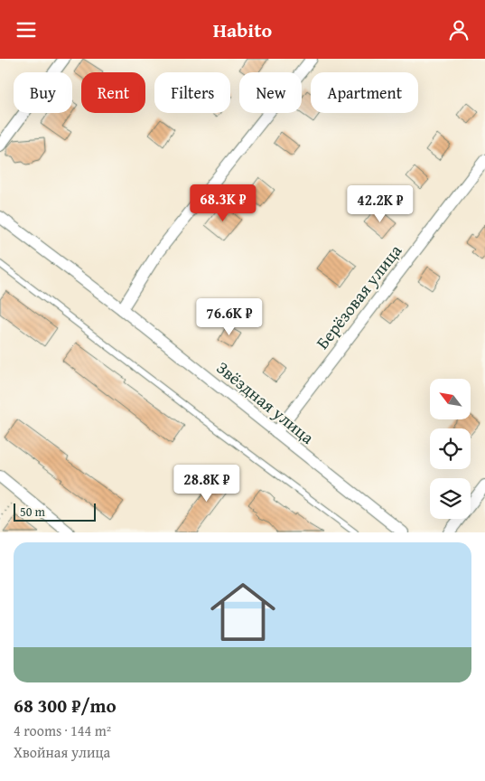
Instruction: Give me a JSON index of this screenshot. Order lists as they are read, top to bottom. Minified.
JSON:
{"streets":{"street":["Берёзовая улица","Звёздная улица"]},"crossings":[["Берёзовая улица","Звёздная улица"]],"scale_bar":"50 m","north":"top left","page":{"header":"Habito","chip":["Buy","Rent","Filters","New","Apartment"],"price":["68.3K ₽","42.2K ₽","76.6K ₽","28.8K ₽"],"scale":"50 m","list":[{"name":"68 300 ₽/mo","note":"4 rooms · 144 m² · Хвойная улица"}]}}
